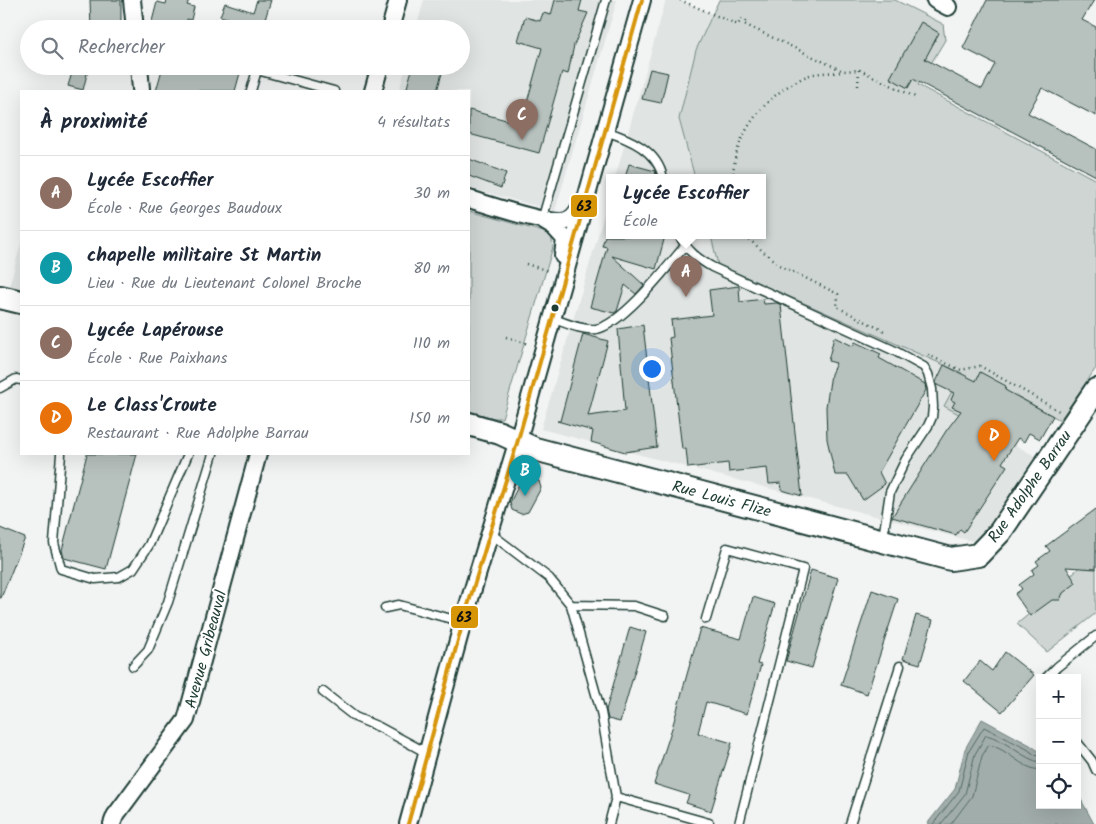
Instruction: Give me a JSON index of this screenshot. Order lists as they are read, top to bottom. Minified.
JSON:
{"streets":{"street":["Rue Adolphe Barrau","Rue Louis Flize","Avenue Gribeauval"]},"crossings":[["Rue Adolphe Barrau","Rue Louis Flize"]],"lines":["transit line 63"],"page":{"search":"Rechercher","heading":["À proximité","4 résultats"],"pins":["C","A","D","B"],"list":[{"mark":"A","name":"Lycée Escoffier","note":"École · Rue Georges Baudoux","value":"30 m"},{"mark":"B","name":"chapelle militaire St Martin","note":"Lieu · Rue du Lieutenant Colonel Broche","value":"80 m"},{"mark":"C","name":"Lycée Lapérouse","note":"École · Rue Paixhans","value":"110 m"},{"mark":"D","name":"Le Class'Croute","note":"Restaurant · Rue Adolphe Barrau","value":"150 m"}],"popup":["Lycée Escoffier","École"],"map_buttons":["+","−"]}}
